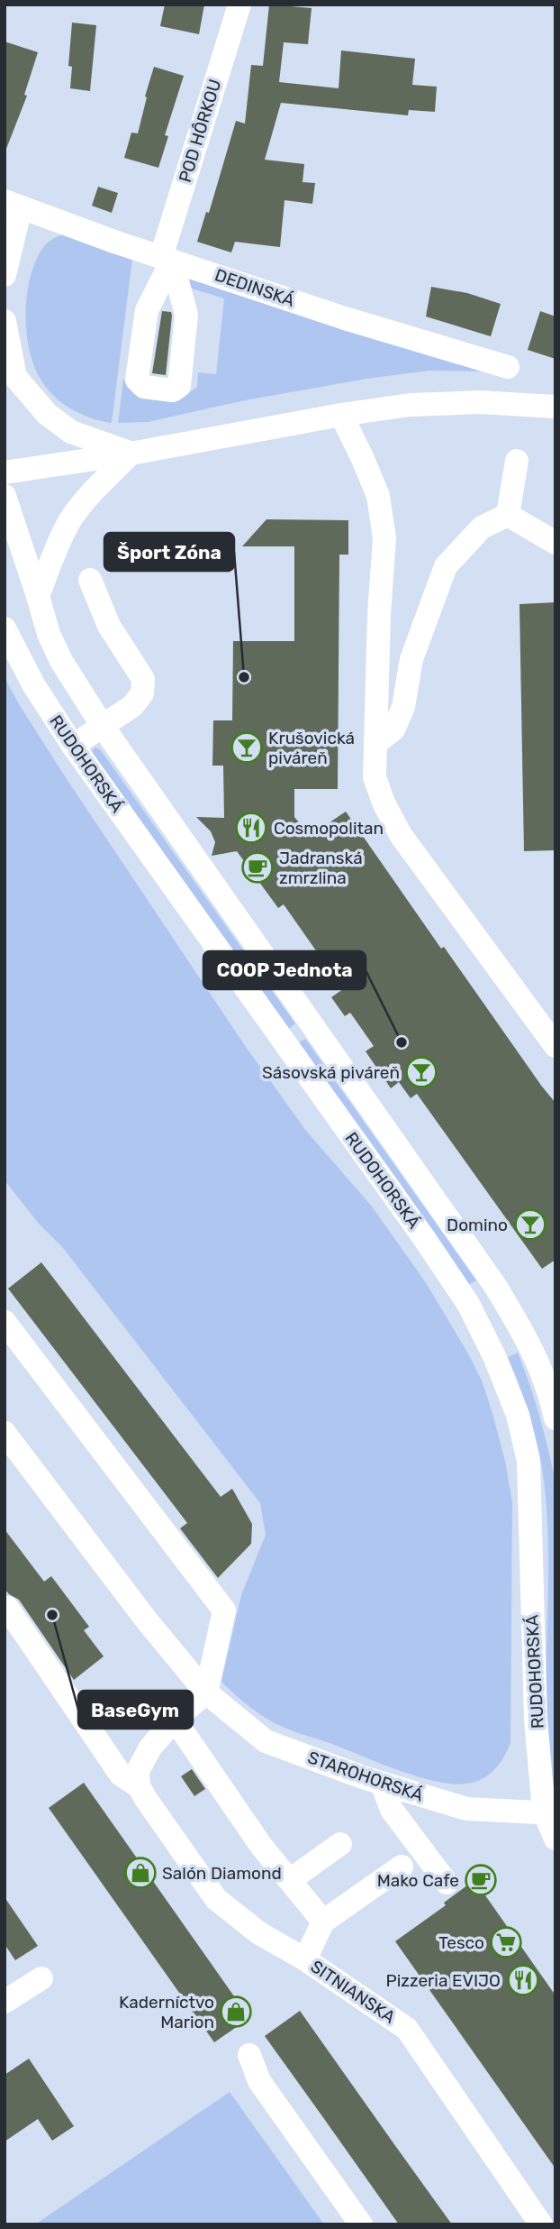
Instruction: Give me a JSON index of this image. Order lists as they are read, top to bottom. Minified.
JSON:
{"streets":{"street":["POD HÔRKOU","DEDINSKÁ","RUDOHORSKÁ","STAROHORSKÁ","SITNIANSKA"]},"crossings":[["POD HÔRKOU","DEDINSKÁ"],["RUDOHORSKÁ","STAROHORSKÁ"]],"places":{"other":["Šport Zóna","COOP Jednota","BaseGym"],"bar":["Krušovická piváreň","Sásovská piváreň","Domino"],"restaurant":["Cosmopolitan","Pizzeria EVIJO"],"cafe":["Jadranská zmrzlina","Mako Cafe"],"shop":["Salón Diamond","Kaderníctvo Marion"],"supermarket":["Tesco"]}}
